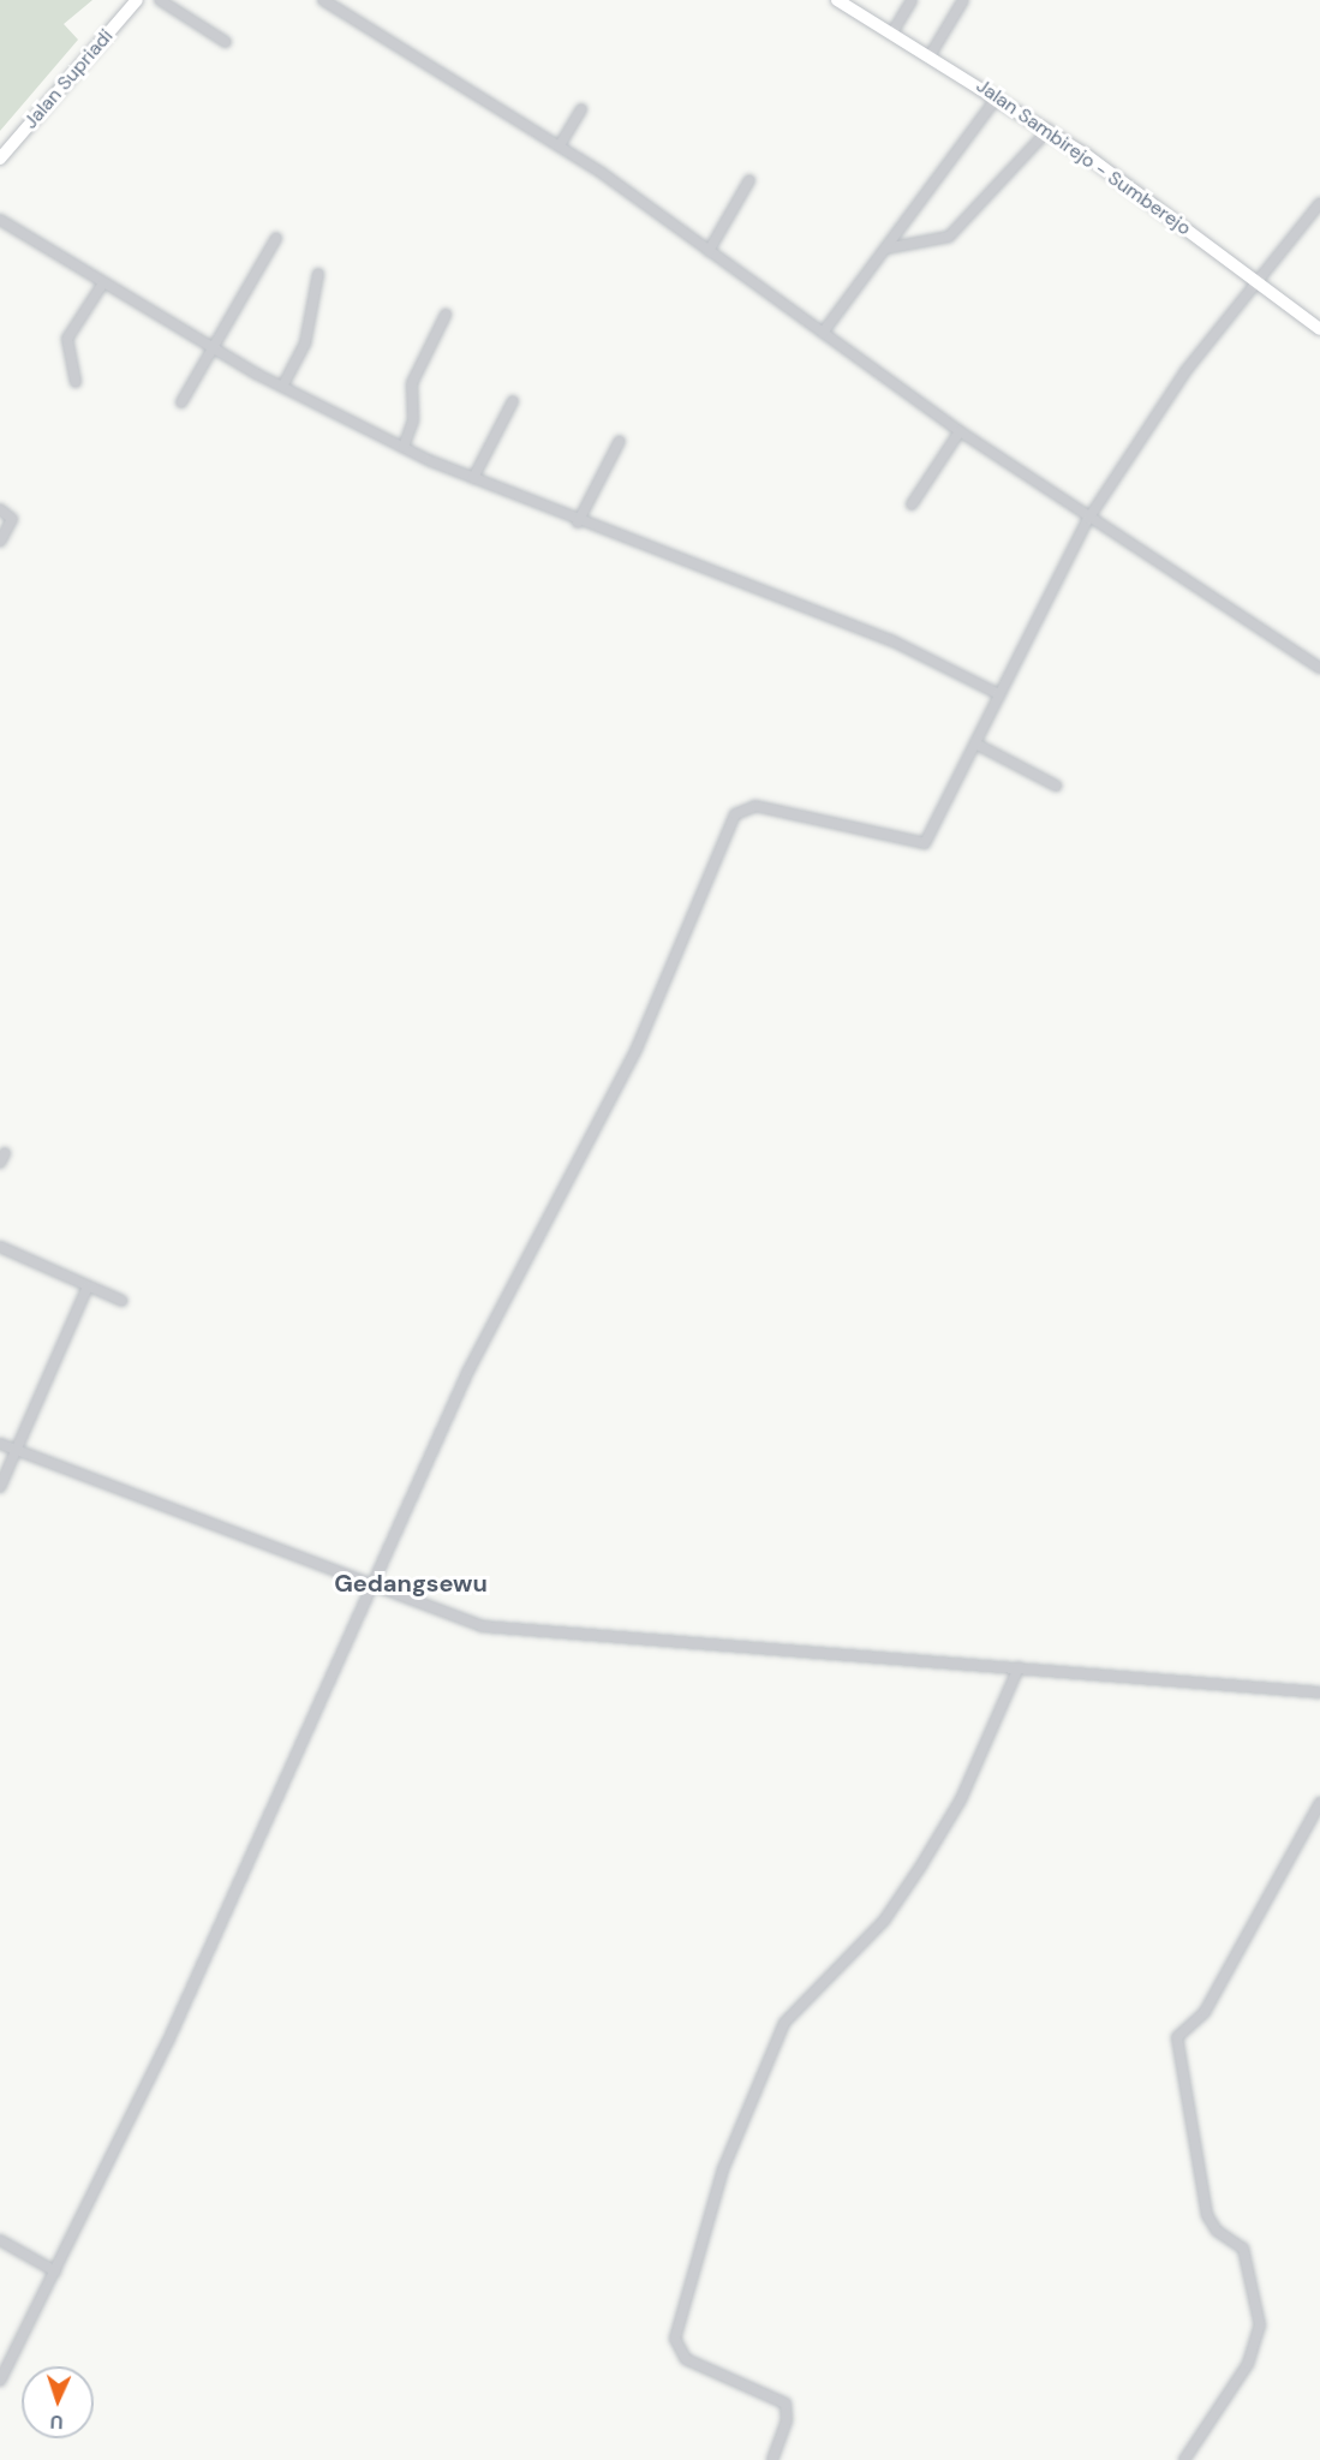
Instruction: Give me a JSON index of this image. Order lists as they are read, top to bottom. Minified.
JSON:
{"streets":{"main road":["Jalan Supriadi","Jalan Sambirejo - Sumberejo"]},"districts":["Gedangsewu"],"north":"bottom"}
